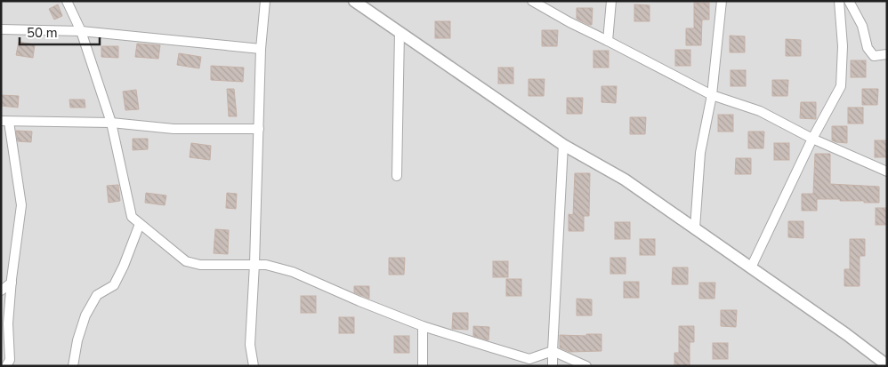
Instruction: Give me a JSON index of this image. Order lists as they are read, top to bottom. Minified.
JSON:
{"scale_bar":"50 m"}
